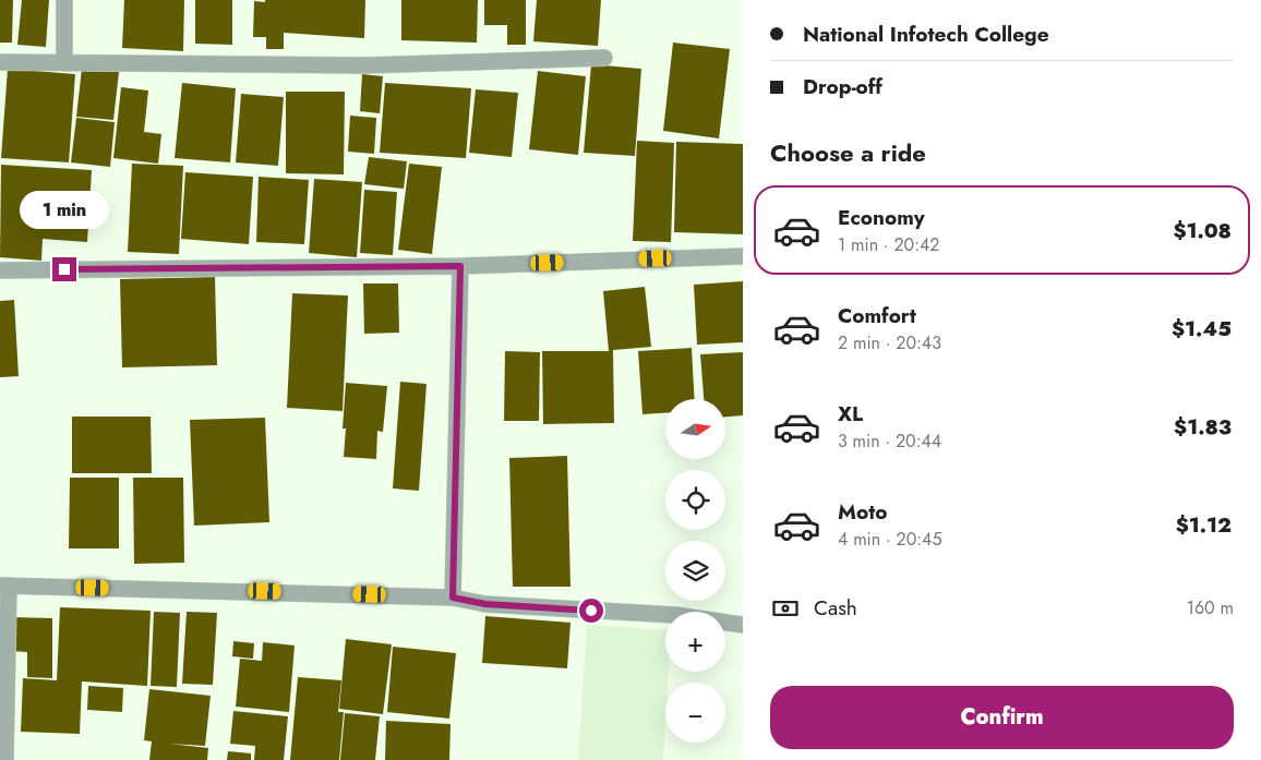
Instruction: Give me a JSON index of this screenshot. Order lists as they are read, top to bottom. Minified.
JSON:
{"north":"right","page":{"banner":["National Infotech College","Drop-off"],"heading":"Choose a ride","list":[{"name":"Economy","note":"1 min · 20:42","value":"$1.08"},{"name":"Comfort","note":"2 min · 20:43","value":"$1.45"},{"name":"XL","note":"3 min · 20:44","value":"$1.83"},{"name":"Moto","note":"4 min · 20:45","value":"$1.12"}],"bubble":"1 min","map_buttons":["+","−"],"pay":["Cash","160 m"],"buttons":"Confirm"}}
